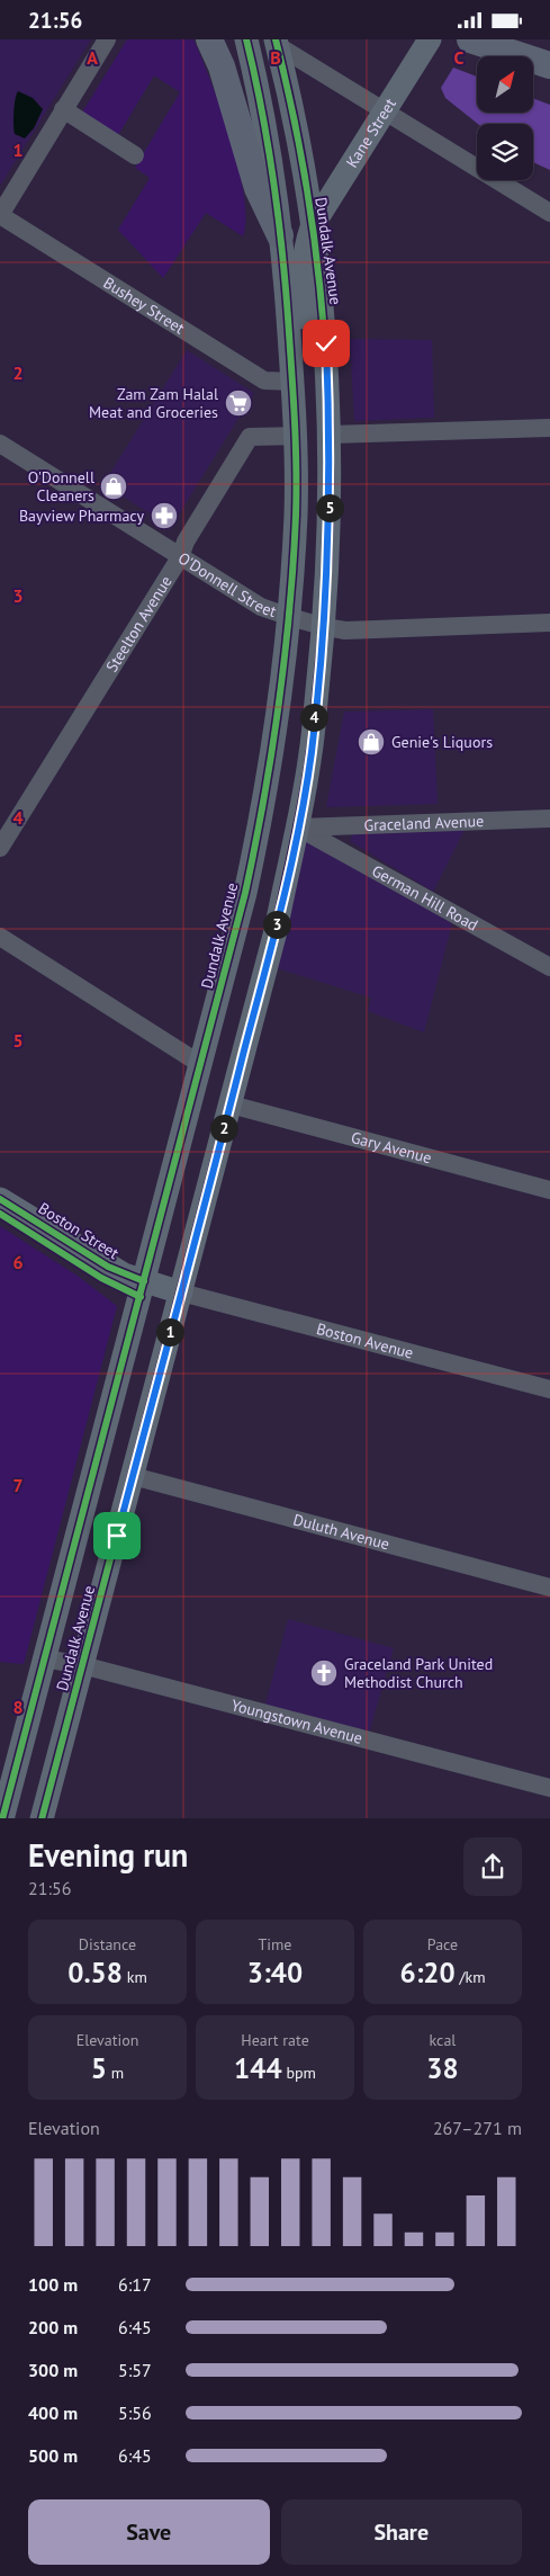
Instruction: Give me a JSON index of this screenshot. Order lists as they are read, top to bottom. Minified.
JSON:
{"streets":{"main road":["Kane Street","Dundalk Avenue","Boston Street"],"street":["Bushey Street","O'Donnell Street","Steelton Avenue","Graceland Avenue","German Hill Road","Gary Avenue","Boston Avenue","Duluth Avenue","Youngstown Avenue"]},"crossings":[["Kane Street","Dundalk Avenue"],["Dundalk Avenue","Bushey Street"],["Dundalk Avenue","O'Donnell Street"],["Dundalk Avenue","Steelton Avenue"],["Dundalk Avenue","Graceland Avenue"],["Dundalk Avenue","German Hill Road"],["Dundalk Avenue","Gary Avenue"],["Dundalk Avenue","Boston Street"],["Dundalk Avenue","Boston Avenue"],["Dundalk Avenue","Duluth Avenue"],["Dundalk Avenue","Youngstown Avenue"],["O'Donnell Street","Steelton Avenue"],["Graceland Avenue","German Hill Road"],["Boston Street","Boston Avenue"]],"places":{"supermarket":["Zam Zam Halal Meat and Groceries"],"shop":["O'Donnell Cleaners","Genie's Liquors"],"pharmacy":["Bayview Pharmacy"],"church":["Graceland Park United Methodist Church"]},"north":"top right","page":{"status":"21:56","pins":["5","4","3","2","1"],"heading":["Evening run","21:56"],"stats":[["Distance","0.58 km"],["Time","3:40"],["Pace","6:20 /km"],["Elevation","5 m"],["Heart rate","144 bpm"],["kcal","38"]],"chart":["Elevation","267–271 m"],"list":[{"name":"100 m","note":"6:17"},{"name":"200 m","note":"6:45"},{"name":"300 m","note":"5:57"},{"name":"400 m","note":"5:56"},{"name":"500 m","note":"6:45"}],"buttons":["Save","Share"]},"grid":{"columns":["A","B","C"],"rows":["1","2","3","4","5","6","7","8"]}}
